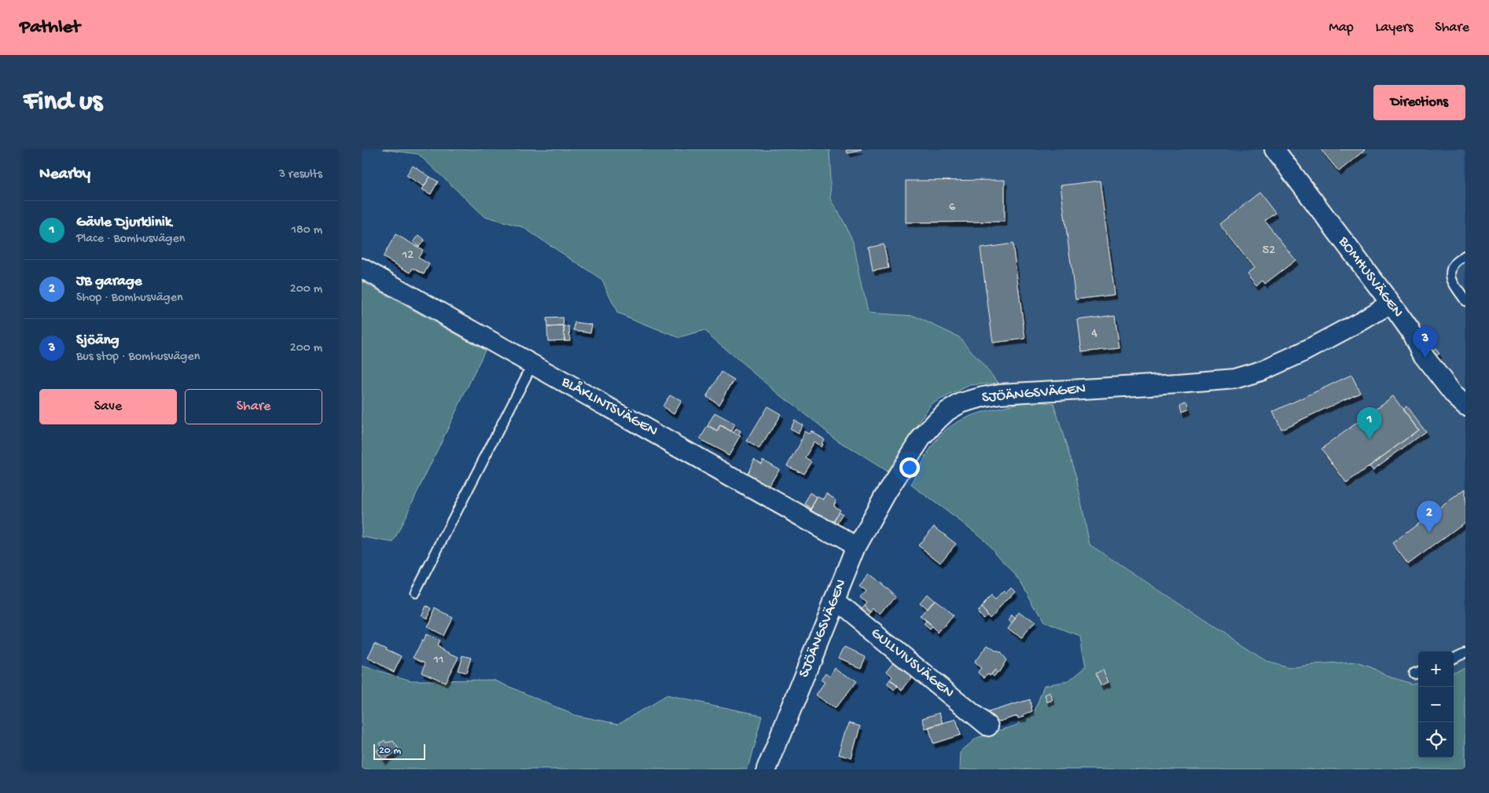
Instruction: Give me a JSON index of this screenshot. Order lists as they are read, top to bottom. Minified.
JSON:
{"streets":{"street":["BOMHUSVÄGEN","SJÖÄNGSVÄGEN","BLÅKLINTSVÄGEN","GULLVIVSVÄGEN"]},"crossings":[["BOMHUSVÄGEN","SJÖÄNGSVÄGEN"],["SJÖÄNGSVÄGEN","BLÅKLINTSVÄGEN"],["SJÖÄNGSVÄGEN","GULLVIVSVÄGEN"]],"house_numbers":["6","52","12","4","11"],"scale_bar":"20 m","page":{"header":"Pathlet","nav":["Map","Layers","Share"],"buttons":["Directions",["Save","Share"]],"title":"Find us","heading":["Nearby","3 results"],"list":[{"mark":"1","name":"Gävle Djurklinik","note":"Place · Bomhusvägen","value":"180 m"},{"mark":"2","name":"JB garage","note":"Shop · Bomhusvägen","value":"200 m"},{"mark":"3","name":"Sjöäng","note":"Bus stop · Bomhusvägen","value":"200 m"}],"pins":["3","1","2"],"map_buttons":["+","−"],"scale":"20 m"}}
